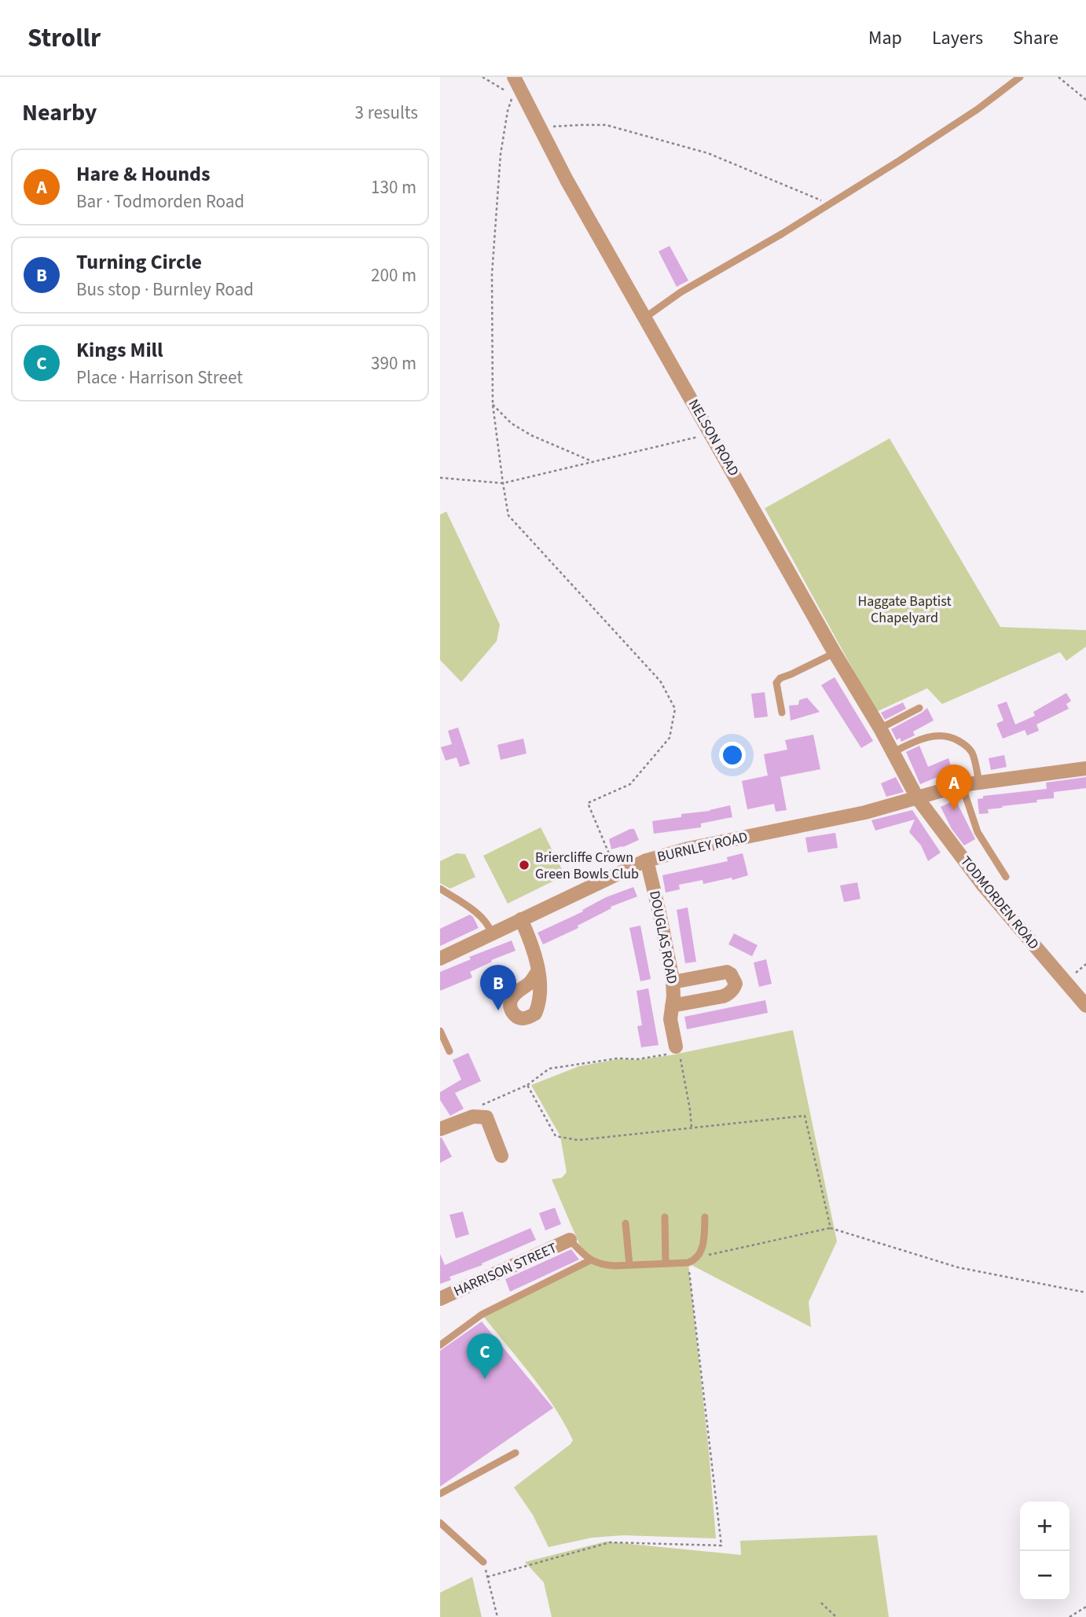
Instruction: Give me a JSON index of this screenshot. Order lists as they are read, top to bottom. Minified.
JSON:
{"streets":{"street":["NELSON ROAD","BURNLEY ROAD","TODMORDEN ROAD","DOUGLAS ROAD","HARRISON STREET"]},"crossings":[["NELSON ROAD","BURNLEY ROAD"],["NELSON ROAD","TODMORDEN ROAD"],["BURNLEY ROAD","TODMORDEN ROAD"],["BURNLEY ROAD","DOUGLAS ROAD"]],"parks":["Haggate Baptist Chapelyard"],"places":["Briercliffe Crown Green Bowls Club"],"page":{"header":"Strollr","nav":["Map","Layers","Share"],"heading":["Nearby","3 results"],"list":[{"mark":"A","name":"Hare & Hounds","note":"Bar · Todmorden Road","value":"130 m"},{"mark":"B","name":"Turning Circle","note":"Bus stop · Burnley Road","value":"200 m"},{"mark":"C","name":"Kings Mill","note":"Place · Harrison Street","value":"390 m"}],"pins":["A","B","C"],"map_buttons":["+","−"]}}
